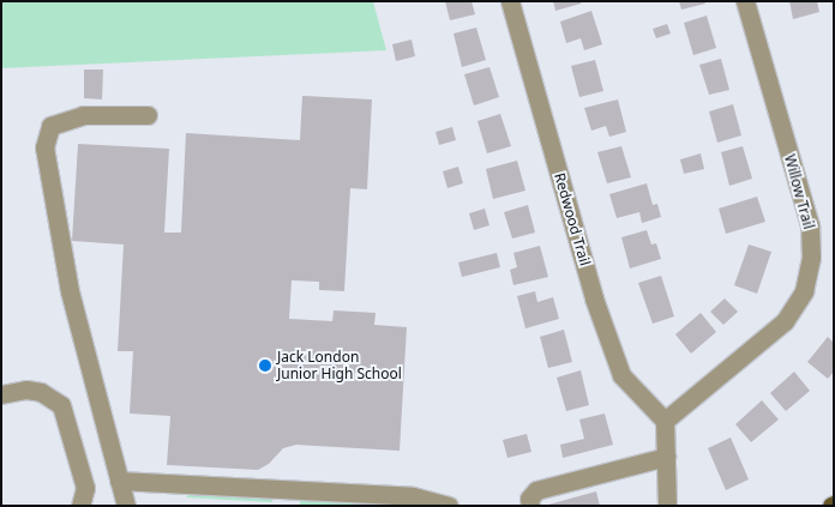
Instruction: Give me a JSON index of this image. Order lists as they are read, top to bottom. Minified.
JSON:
{"streets":{"street":["Willow Trail","Redwood Trail"]},"crossings":[["Willow Trail","Redwood Trail"]],"places":["Jack London Junior High School"]}
